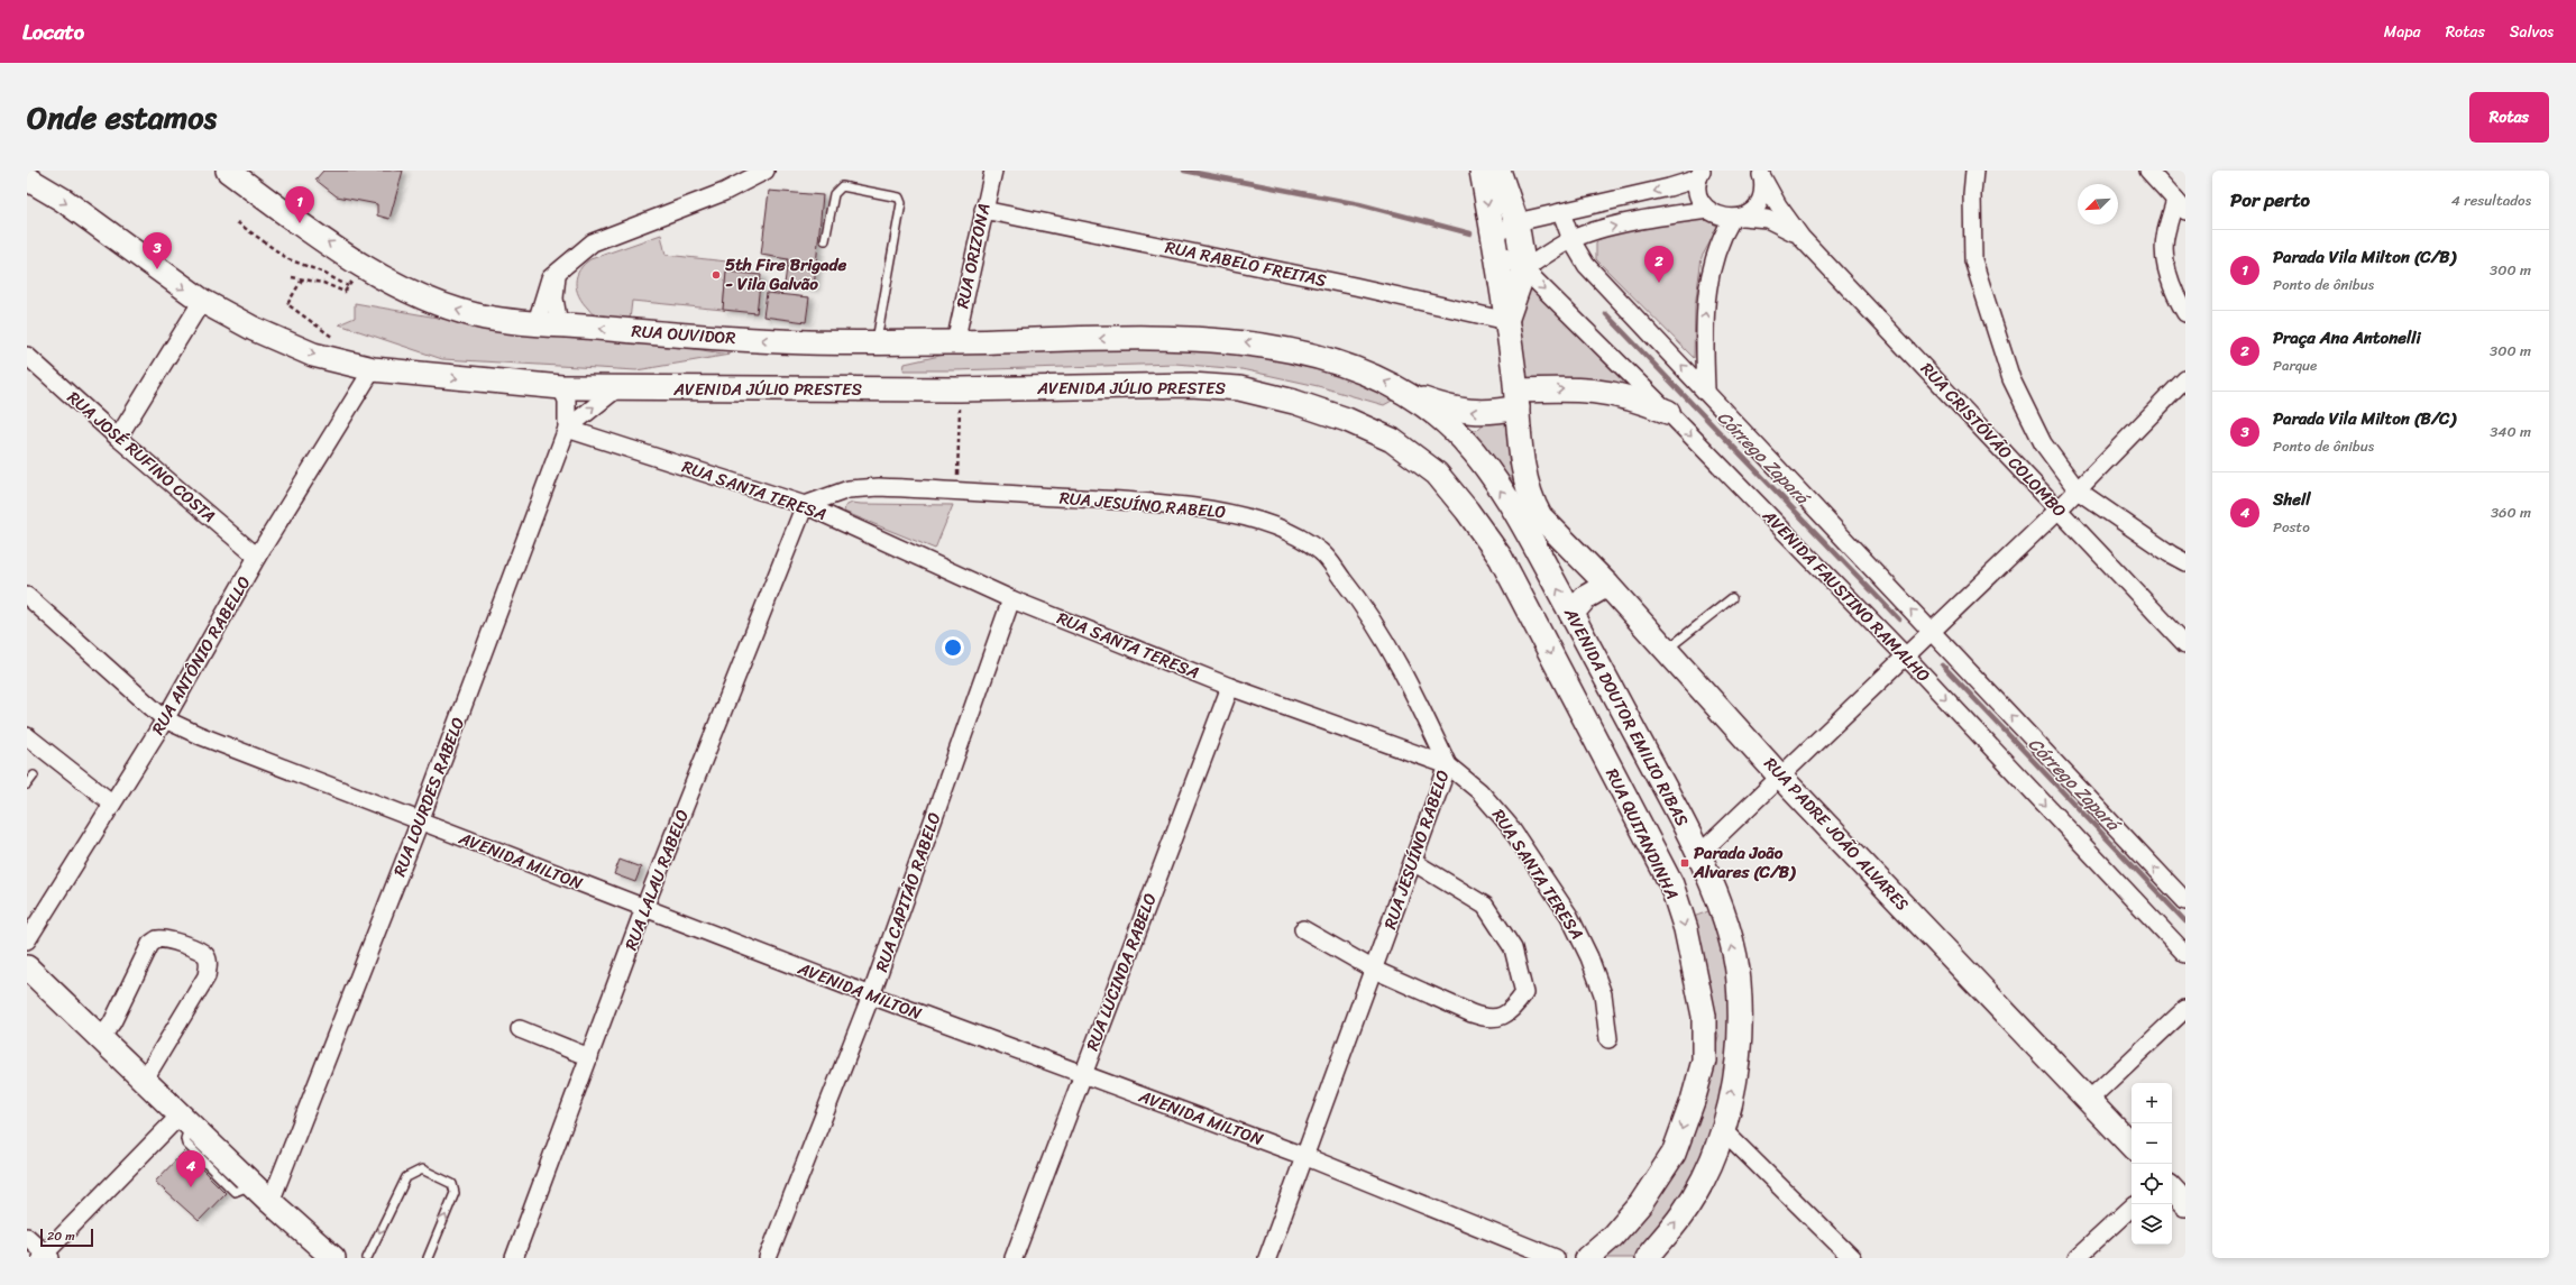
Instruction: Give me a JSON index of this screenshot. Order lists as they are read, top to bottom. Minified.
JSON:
{"streets":{"main road":["RUA OUVIDOR","AVENIDA JÚLIO PRESTES","AVENIDA DOUTOR EMILIO RIBAS","RUA QUITANDINHA","RUA PADRE JOÃO ALVARES"],"street":["RUA ORIZONA","RUA RABELO FREITAS","RUA CRISTÓVÃO COLOMBO","RUA JOSÉ RUFINO COSTA","RUA SANTA TERESA","RUA JESUÍNO RABELO","AVENIDA FAUSTINO RAMALHO","RUA ANTÔNIO RABELLO","RUA LOURDES RABELO","AVENIDA MILTON","RUA LALAU RABELO","RUA CAPITÃO RABELO","RUA LUCINDA RABELO"]},"crossings":[["RUA ORIZONA","RUA RABELO FREITAS"],["RUA RABELO FREITAS","AVENIDA DOUTOR EMILIO RIBAS"],["AVENIDA JÚLIO PRESTES","RUA ANTÔNIO RABELLO"],["AVENIDA JÚLIO PRESTES","RUA LOURDES RABELO"],["AVENIDA JÚLIO PRESTES","RUA QUITANDINHA"],["RUA JOSÉ RUFINO COSTA","RUA ANTÔNIO RABELLO"],["RUA SANTA TERESA","RUA JESUÍNO RABELO"],["RUA SANTA TERESA","RUA LOURDES RABELO"],["RUA SANTA TERESA","RUA LALAU RABELO"],["RUA SANTA TERESA","RUA CAPITÃO RABELO"],["RUA SANTA TERESA","RUA LUCINDA RABELO"],["RUA JESUÍNO RABELO","AVENIDA MILTON"],["RUA JESUÍNO RABELO","RUA LALAU RABELO"],["AVENIDA FAUSTINO RAMALHO","AVENIDA DOUTOR EMILIO RIBAS"],["RUA ANTÔNIO RABELLO","AVENIDA MILTON"],["AVENIDA DOUTOR EMILIO RIBAS","RUA PADRE JOÃO ALVARES"],["RUA LOURDES RABELO","AVENIDA MILTON"],["AVENIDA MILTON","RUA LALAU RABELO"],["AVENIDA MILTON","RUA CAPITÃO RABELO"],["AVENIDA MILTON","RUA LUCINDA RABELO"]],"one_way":["RUA OUVIDOR","AVENIDA JÚLIO PRESTES","RUA QUITANDINHA"],"water":["Córrego Zapará"],"places":{"other":["5th Fire Brigade - Vila Galvão"],"transit":["Parada João Alvares (C/B)"]},"scale_bar":"20 m","north":"bottom left","page":{"header":"Locato","nav":["Mapa","Rotas","Salvos"],"title":"Onde estamos","buttons":"Rotas","heading":["Por perto","4 resultados"],"pins":["1","3","2","4"],"list":[{"mark":"1","name":"Parada Vila Milton (C/B)","note":"Ponto de ônibus","value":"300 m"},{"mark":"2","name":"Praça Ana Antonelli","note":"Parque","value":"300 m"},{"mark":"3","name":"Parada Vila Milton (B/C)","note":"Ponto de ônibus","value":"340 m"},{"mark":"4","name":"Shell","note":"Posto","value":"360 m"}],"map_buttons":["+","−"],"scale":"20 m"}}
